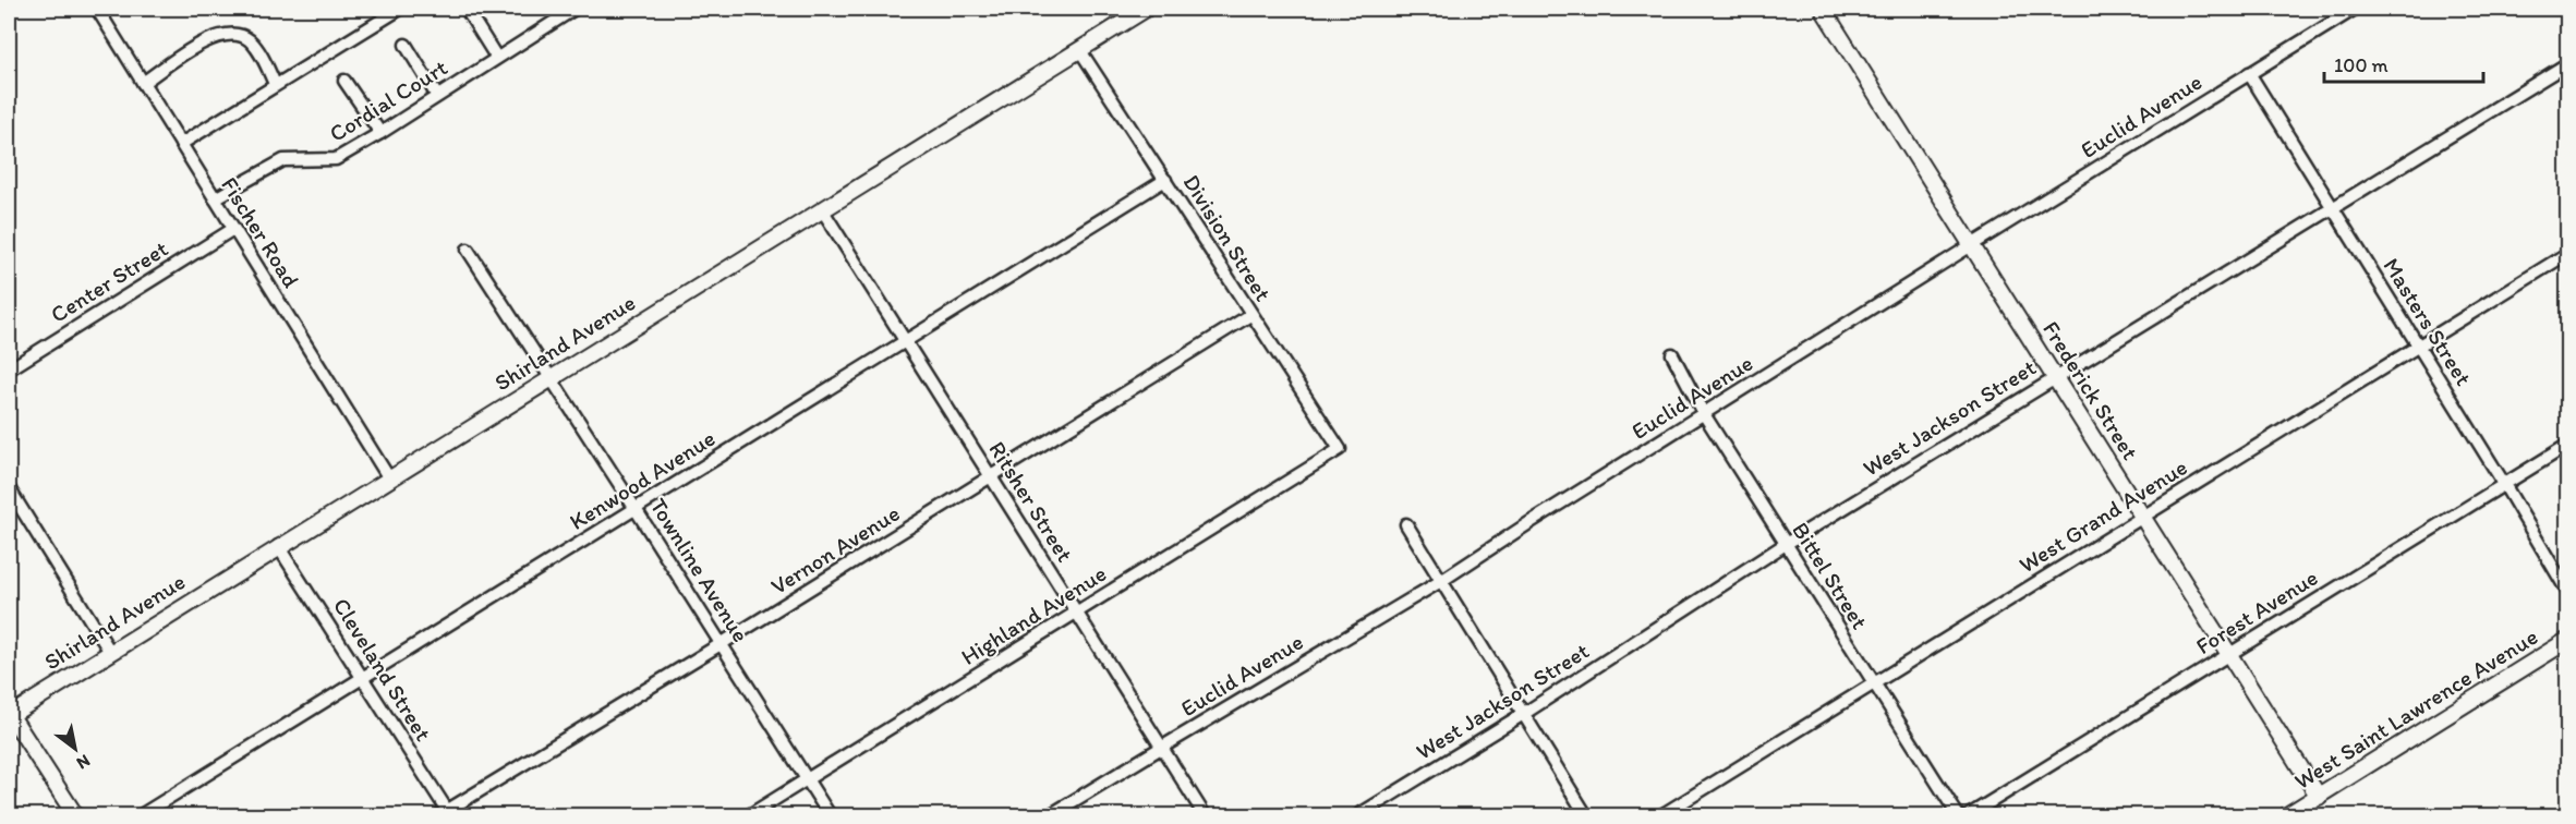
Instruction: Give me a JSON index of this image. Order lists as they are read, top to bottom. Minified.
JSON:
{"streets":{"street":["Cordial Court","Euclid Avenue","Fischer Road","Division Street","Center Street","Masters Street","Shirland Avenue","Frederick Street","West Jackson Street","Kenwood Avenue","Ritsher Street","West Grand Avenue","Vernon Avenue","Townline Avenue","Bittel Street","Forest Avenue","Highland Avenue","Cleveland Street","West Saint Lawrence Avenue"]},"crossings":[["Cordial Court","Fischer Road"],["Euclid Avenue","Masters Street"],["Euclid Avenue","Frederick Street"],["Euclid Avenue","Ritsher Street"],["Euclid Avenue","Bittel Street"],["Fischer Road","Center Street"],["Fischer Road","Shirland Avenue"],["Division Street","Shirland Avenue"],["Division Street","Kenwood Avenue"],["Division Street","Vernon Avenue"],["Division Street","Highland Avenue"],["Masters Street","West Jackson Street"],["Masters Street","West Grand Avenue"],["Masters Street","Forest Avenue"],["Shirland Avenue","Ritsher Street"],["Shirland Avenue","Townline Avenue"],["Shirland Avenue","Cleveland Street"],["Frederick Street","West Jackson Street"],["Frederick Street","West Grand Avenue"],["Frederick Street","Forest Avenue"],["Frederick Street","West Saint Lawrence Avenue"],["West Jackson Street","Bittel Street"],["Kenwood Avenue","Ritsher Street"],["Kenwood Avenue","Townline Avenue"],["Kenwood Avenue","Cleveland Street"],["Ritsher Street","Vernon Avenue"],["Ritsher Street","Highland Avenue"],["West Grand Avenue","Bittel Street"],["Vernon Avenue","Townline Avenue"],["Vernon Avenue","Cleveland Street"],["Townline Avenue","Highland Avenue"]],"scale_bar":"100 m","north":"bottom right"}
